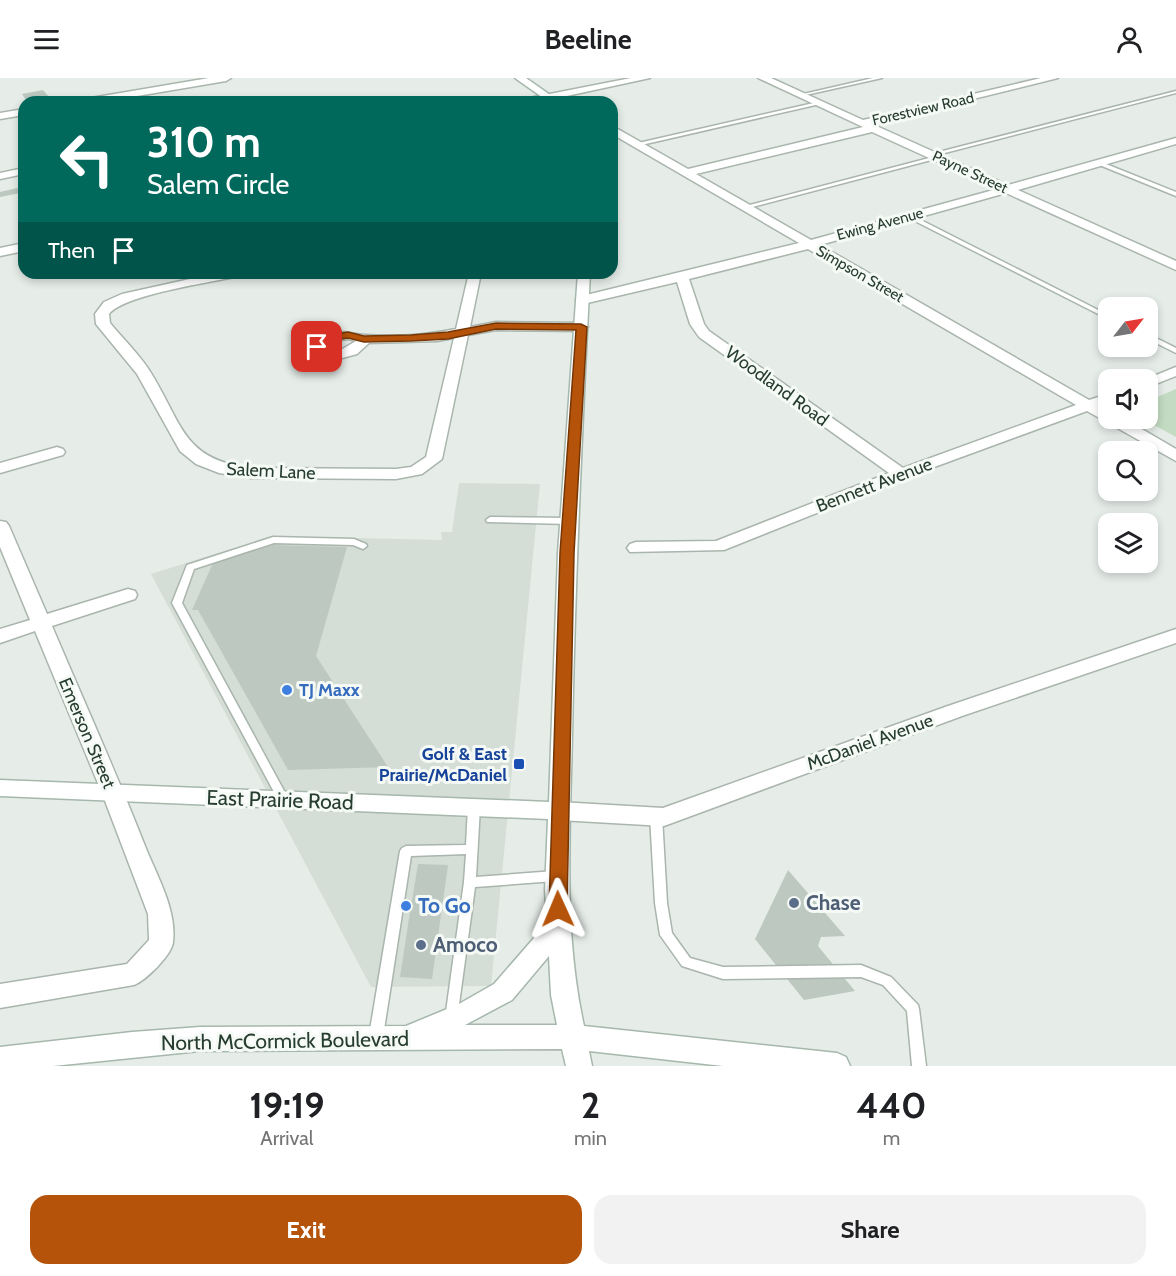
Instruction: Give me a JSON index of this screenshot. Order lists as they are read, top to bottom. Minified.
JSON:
{"streets":{"street":["Forestview Road","Payne Street","Ewing Avenue","Simpson Street","Woodland Road","Salem Lane","Bennett Avenue","Emerson Street","McDaniel Avenue","East Prairie Road","North McCormick Boulevard"]},"crossings":[["Forestview Road","Payne Street"],["Forestview Road","Simpson Street"],["Payne Street","Ewing Avenue"],["Ewing Avenue","Simpson Street"],["Ewing Avenue","Woodland Road"],["Simpson Street","Bennett Avenue"],["Woodland Road","Bennett Avenue"],["Emerson Street","East Prairie Road"],["McDaniel Avenue","East Prairie Road"]],"places":{"other":["TJ Maxx","Chase","To Go","Amoco"],"transit":["Golf & East Prairie/McDaniel"]},"north":"top right","page":{"header":"Beeline","turn":["310 m","Salem Circle"],"then":"Then","eta":["19:19","Arrival","2","min","440","m"],"buttons":["Exit","Share"]}}
